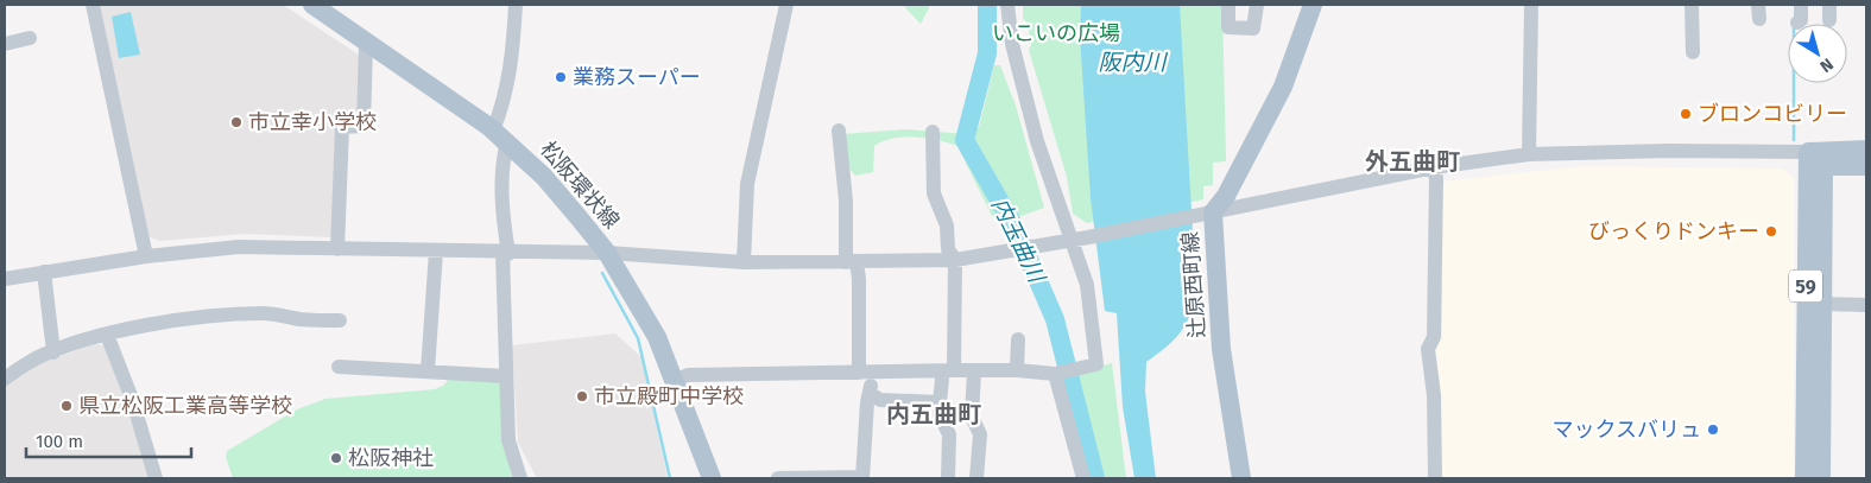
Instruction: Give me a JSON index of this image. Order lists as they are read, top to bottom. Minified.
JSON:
{"streets":{"main road":["松阪環状線","辻原西町線","59"]},"districts":["外五曲町","内五曲町"],"water":["阪内川","内玉曲川"],"parks":["いこいの広場"],"places":["業務スーパー","ブロンコビリー","市立幸小学校","びっくりドンキー","市立殿町中学校","県立松阪工業高等学校","マックスバリュ","松阪神社"],"scale_bar":"100 m","north":"bottom right"}
